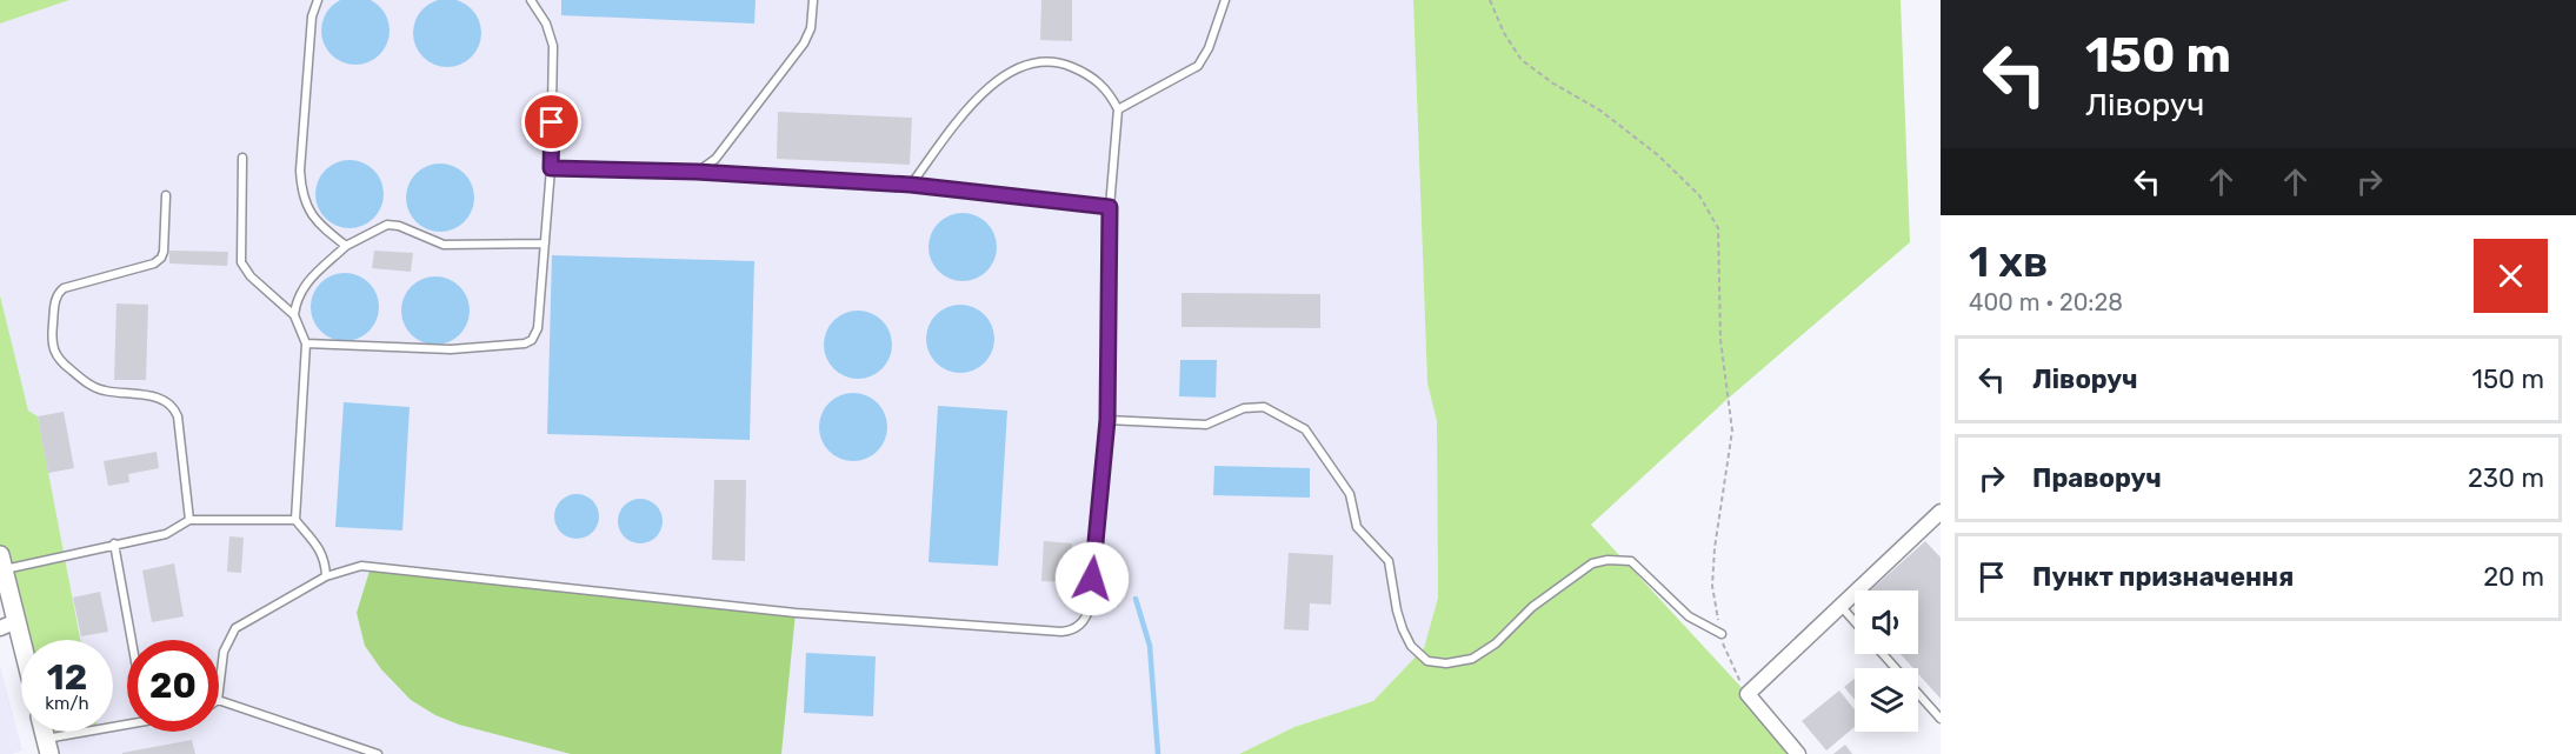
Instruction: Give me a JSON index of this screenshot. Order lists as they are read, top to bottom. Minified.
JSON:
{"page":{"turn":["150 m","Ліворуч"],"heading":["1 хв","400 m · 20:28"],"list":[{"name":"Ліворуч","value":"150 m"},{"name":"Праворуч","value":"230 m"},{"name":"Пункт призначення","value":"20 m"}],"speed":"12 km/h","limit":"20"}}
